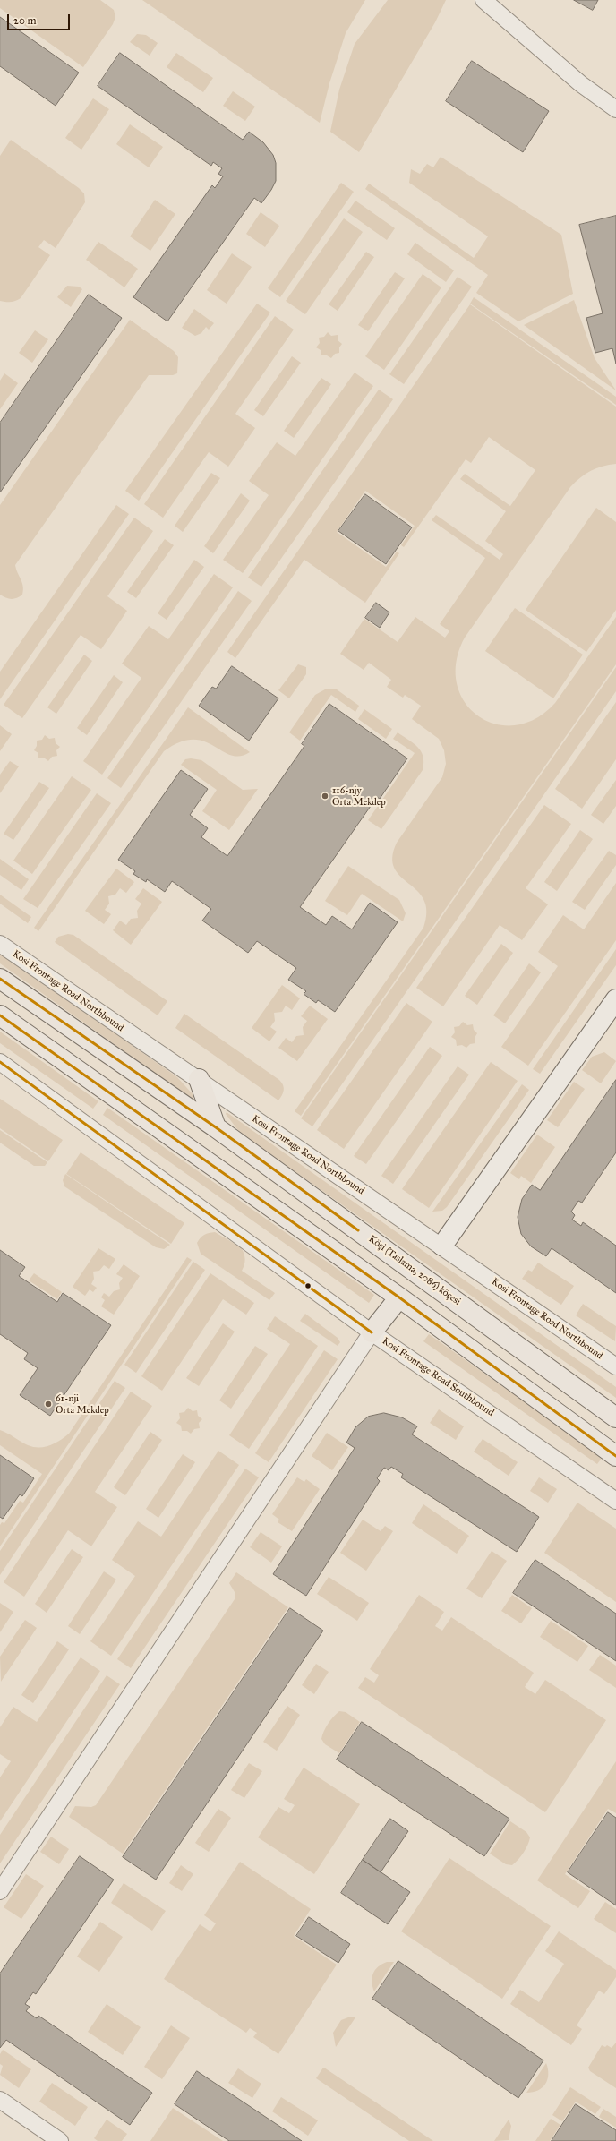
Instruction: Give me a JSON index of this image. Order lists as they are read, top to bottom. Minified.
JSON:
{"streets":{"main road":["Köşi (Taslama, 2086) köçesi"],"street":["Kosi Frontage Road Northbound","Kosi Frontage Road Southbound"]},"places":["116-njy Orta Mekdep","61-nji Orta Mekdep"],"scale_bar":"20 m"}
